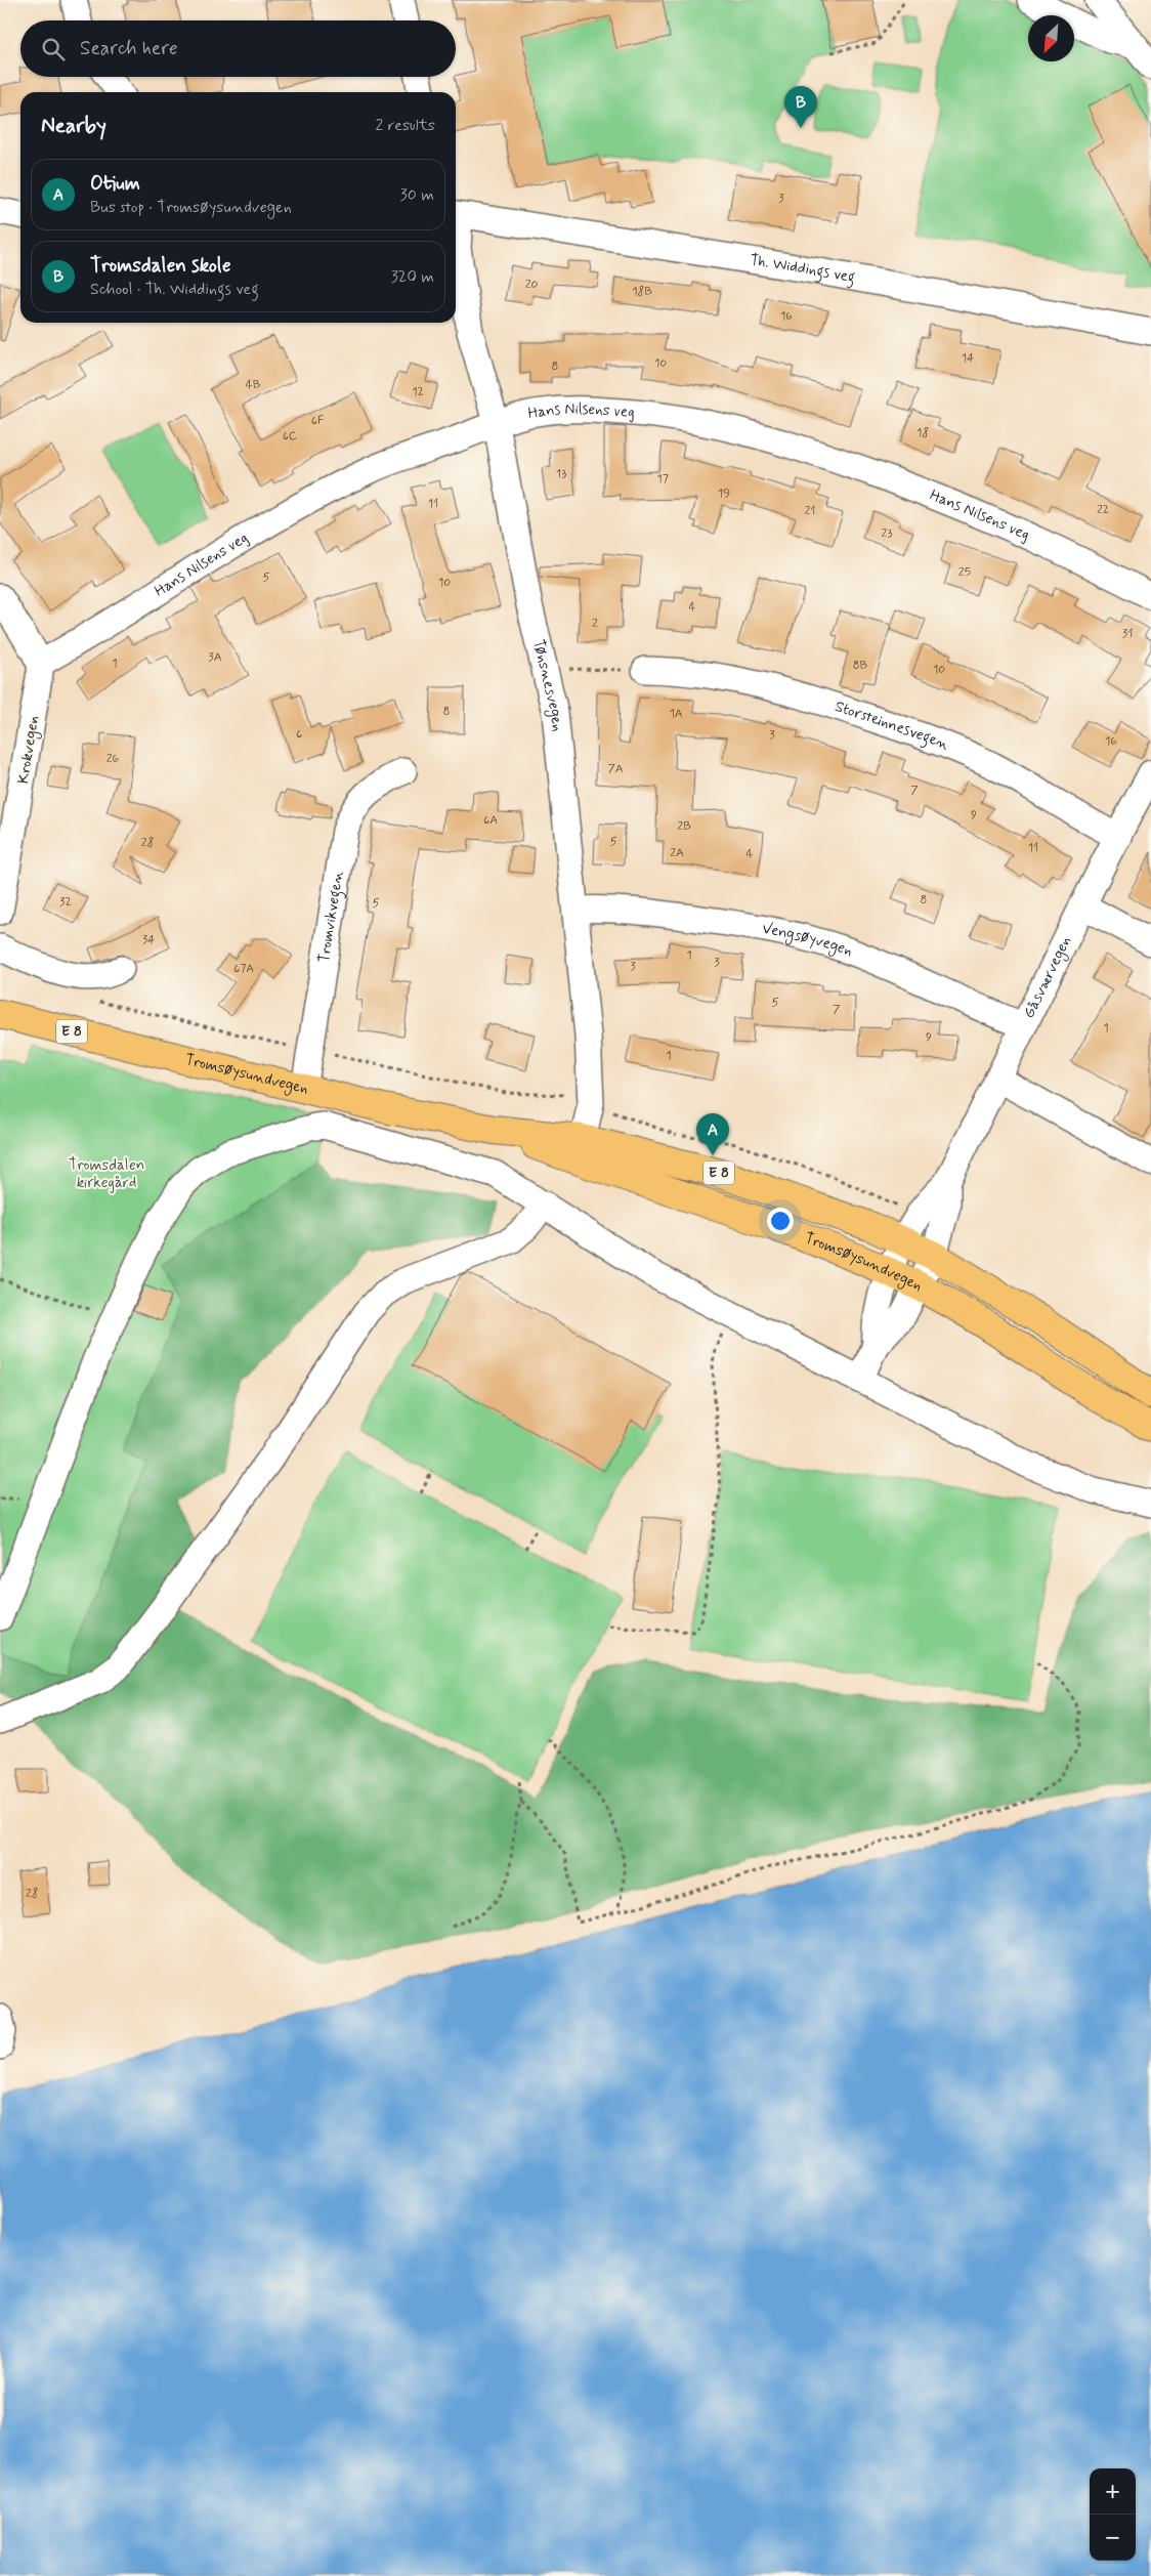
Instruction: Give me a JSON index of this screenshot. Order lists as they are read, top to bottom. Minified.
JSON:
{"streets":{"highway":["E 8","Tromsøysundvegen"],"street":["Th. Widdings veg","Hans Nilsens veg","Tønsnesvegen","Storsteinnesvegen","Krokvegen","Tromvikvegen","Vengsøyvegen","Gåsværvegen"]},"crossings":[["Hans Nilsens veg","Tønsnesvegen"],["Hans Nilsens veg","Krokvegen"],["Tønsnesvegen","Vengsøyvegen"],["Tønsnesvegen","Tromsøysundvegen"],["Storsteinnesvegen","Gåsværvegen"],["Tromvikvegen","Tromsøysundvegen"],["Vengsøyvegen","Gåsværvegen"],["Gåsværvegen","Tromsøysundvegen"]],"parks":["Tromsdalen kirkegård"],"house_numbers":["3","20","18B","16","14","10","8","4B","12","6F","18","6C","13","17","19","11","22","21","23","25","5","10","4","2","31","3A","1","8B","10","8","1A","6","3","16","26","7A","7","9","6A","2B","5","28","11","2A","4","8","32","5","34","1","3","3","67A","5","7","1","9","1","28"],"north":"bottom left","page":{"search":"Search here","pins":["B","A"],"heading":["Nearby","2 results"],"list":[{"mark":"A","name":"Otium","note":"Bus stop · Tromsøysundvegen","value":"30 m"},{"mark":"B","name":"Tromsdalen skole","note":"School · Th. Widdings veg","value":"320 m"}],"map_buttons":["+","−"]}}
